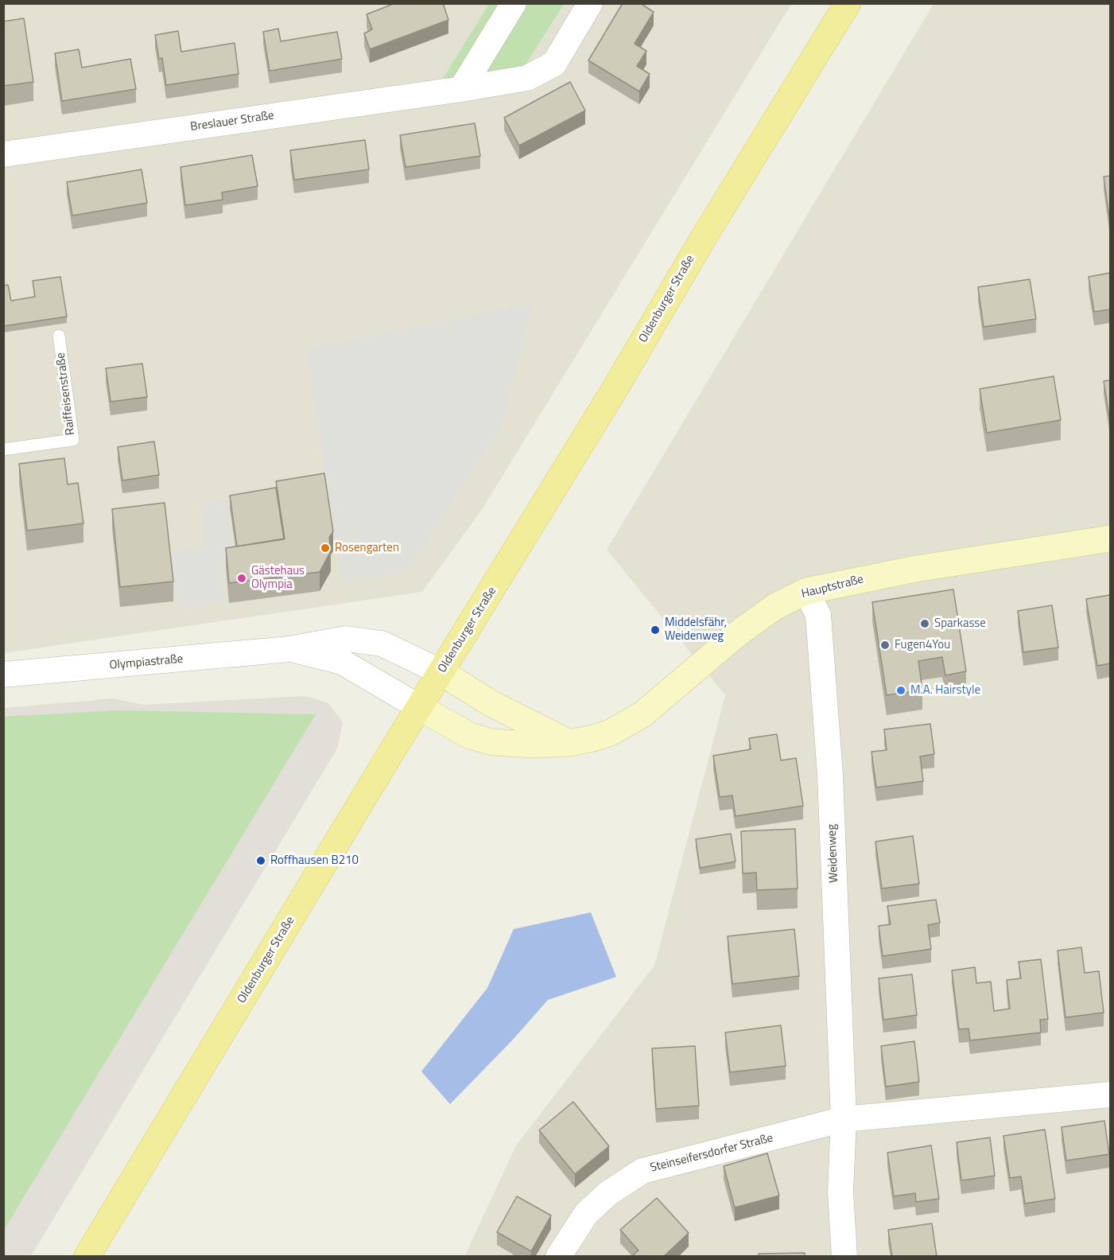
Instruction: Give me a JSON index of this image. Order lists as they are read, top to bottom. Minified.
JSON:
{"streets":{"main road":["Oldenburger Straße"],"street":["Breslauer Straße","Hauptstraße","Olympiastraße","Weidenweg","Steinseifersdorfer Straße"],"lane":["Raiffeisenstraße"]},"crossings":[["Oldenburger Straße","Hauptstraße"],["Oldenburger Straße","Olympiastraße"],["Hauptstraße","Olympiastraße"],["Hauptstraße","Weidenweg"],["Weidenweg","Steinseifersdorfer Straße"]],"places":["Rosengarten","Gästehaus Olympia","Sparkasse","Middelsfähr, Weidenweg","Fugen4You","M.A. Hairstyle","Roffhausen B210"]}
